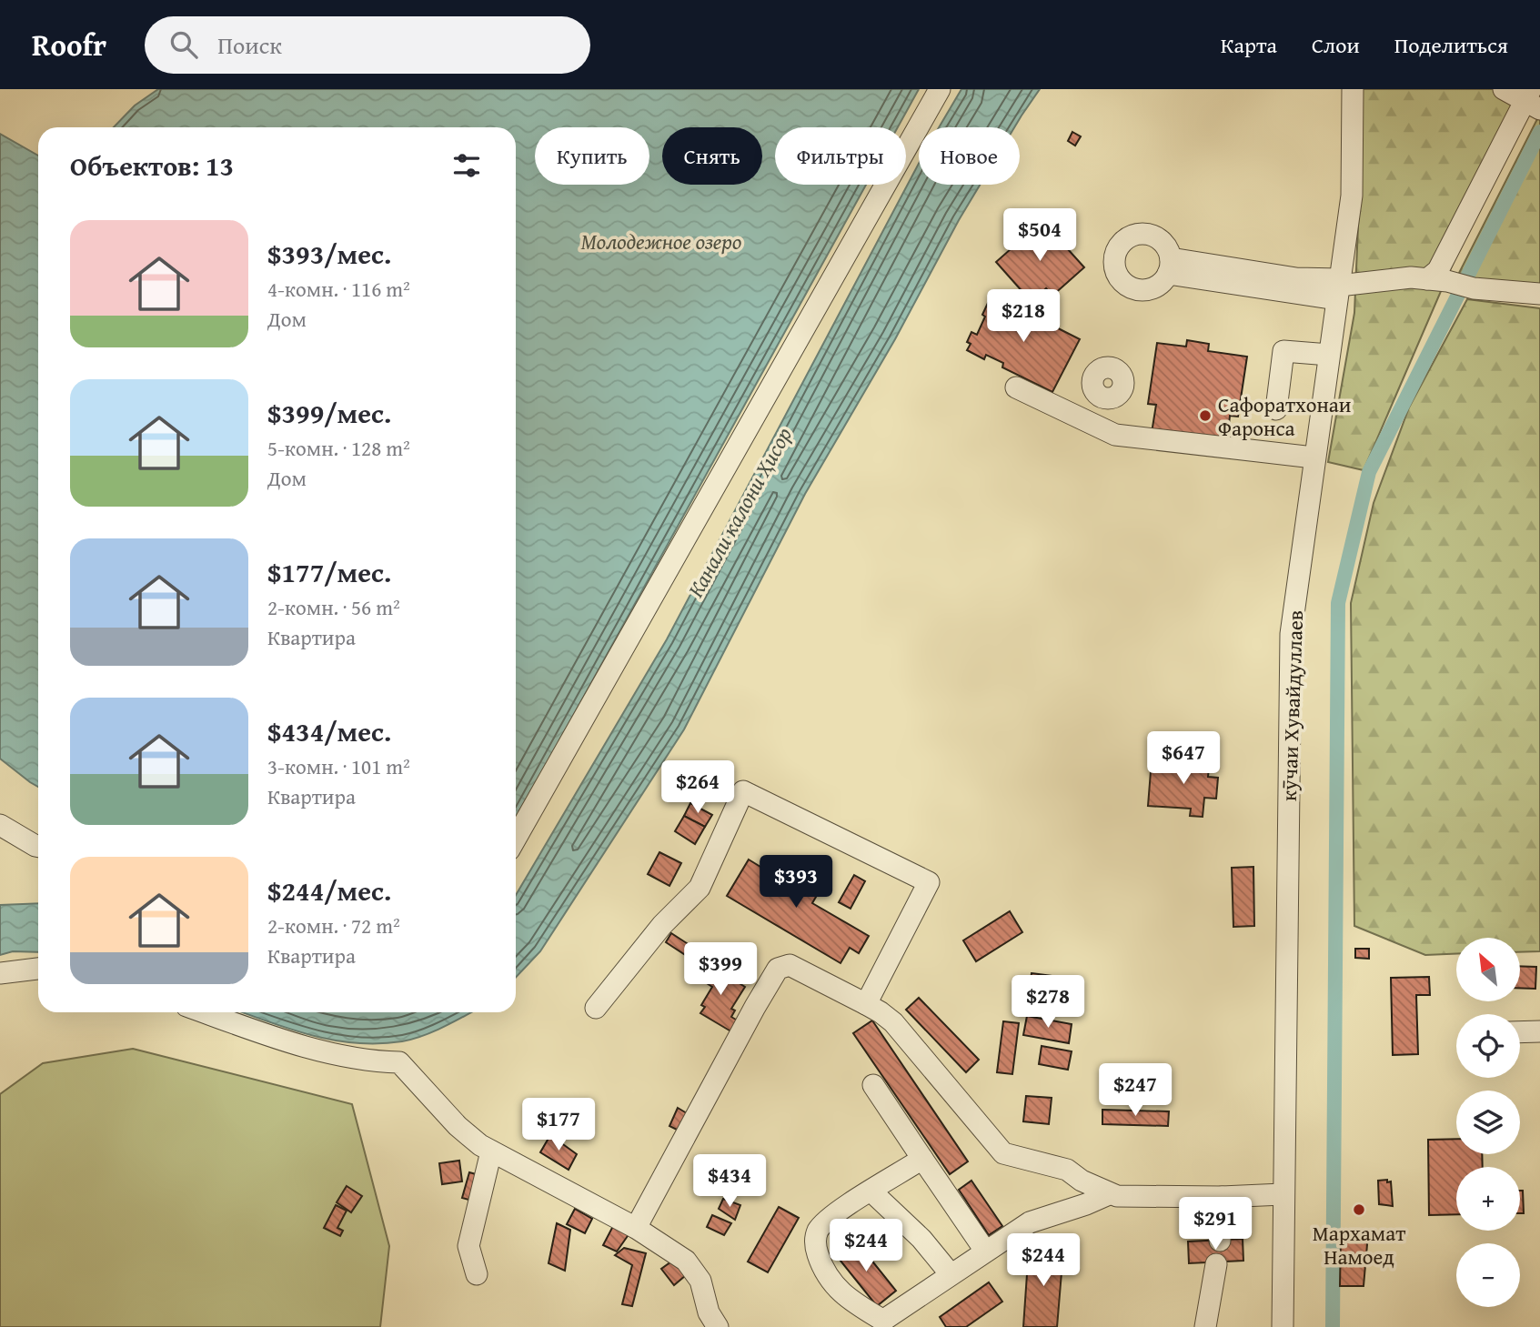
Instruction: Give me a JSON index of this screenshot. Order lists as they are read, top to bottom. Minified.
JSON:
{"streets":{"street":["кӯчаи Хувайдуллаев"]},"water":["Молодежное озеро","Канали калони Ҳисор"],"places":["Сафоратхонаи Фаронса","Мархамат Намоед"],"north":"top left","page":{"header":"Roofr","search":"Поиск","nav":["Карта","Слои","Поделиться"],"chip":["Купить","Снять","Фильтры","Новое"],"heading":"Объектов: 13","list":[{"name":"$393/мес.","note":"4-комн. · 116 m² · Дом"},{"name":"$399/мес.","note":"5-комн. · 128 m² · Дом"},{"name":"$177/мес.","note":"2-комн. · 56 m² · Квартира"},{"name":"$434/мес.","note":"3-комн. · 101 m² · Квартира"},{"name":"$244/мес.","note":"2-комн. · 72 m² · Квартира"}],"price":["$504","$218","$647","$264","$393","$399","$278","$247","$177","$434","$291","$244","$244"],"map_buttons":["+","−"]}}
